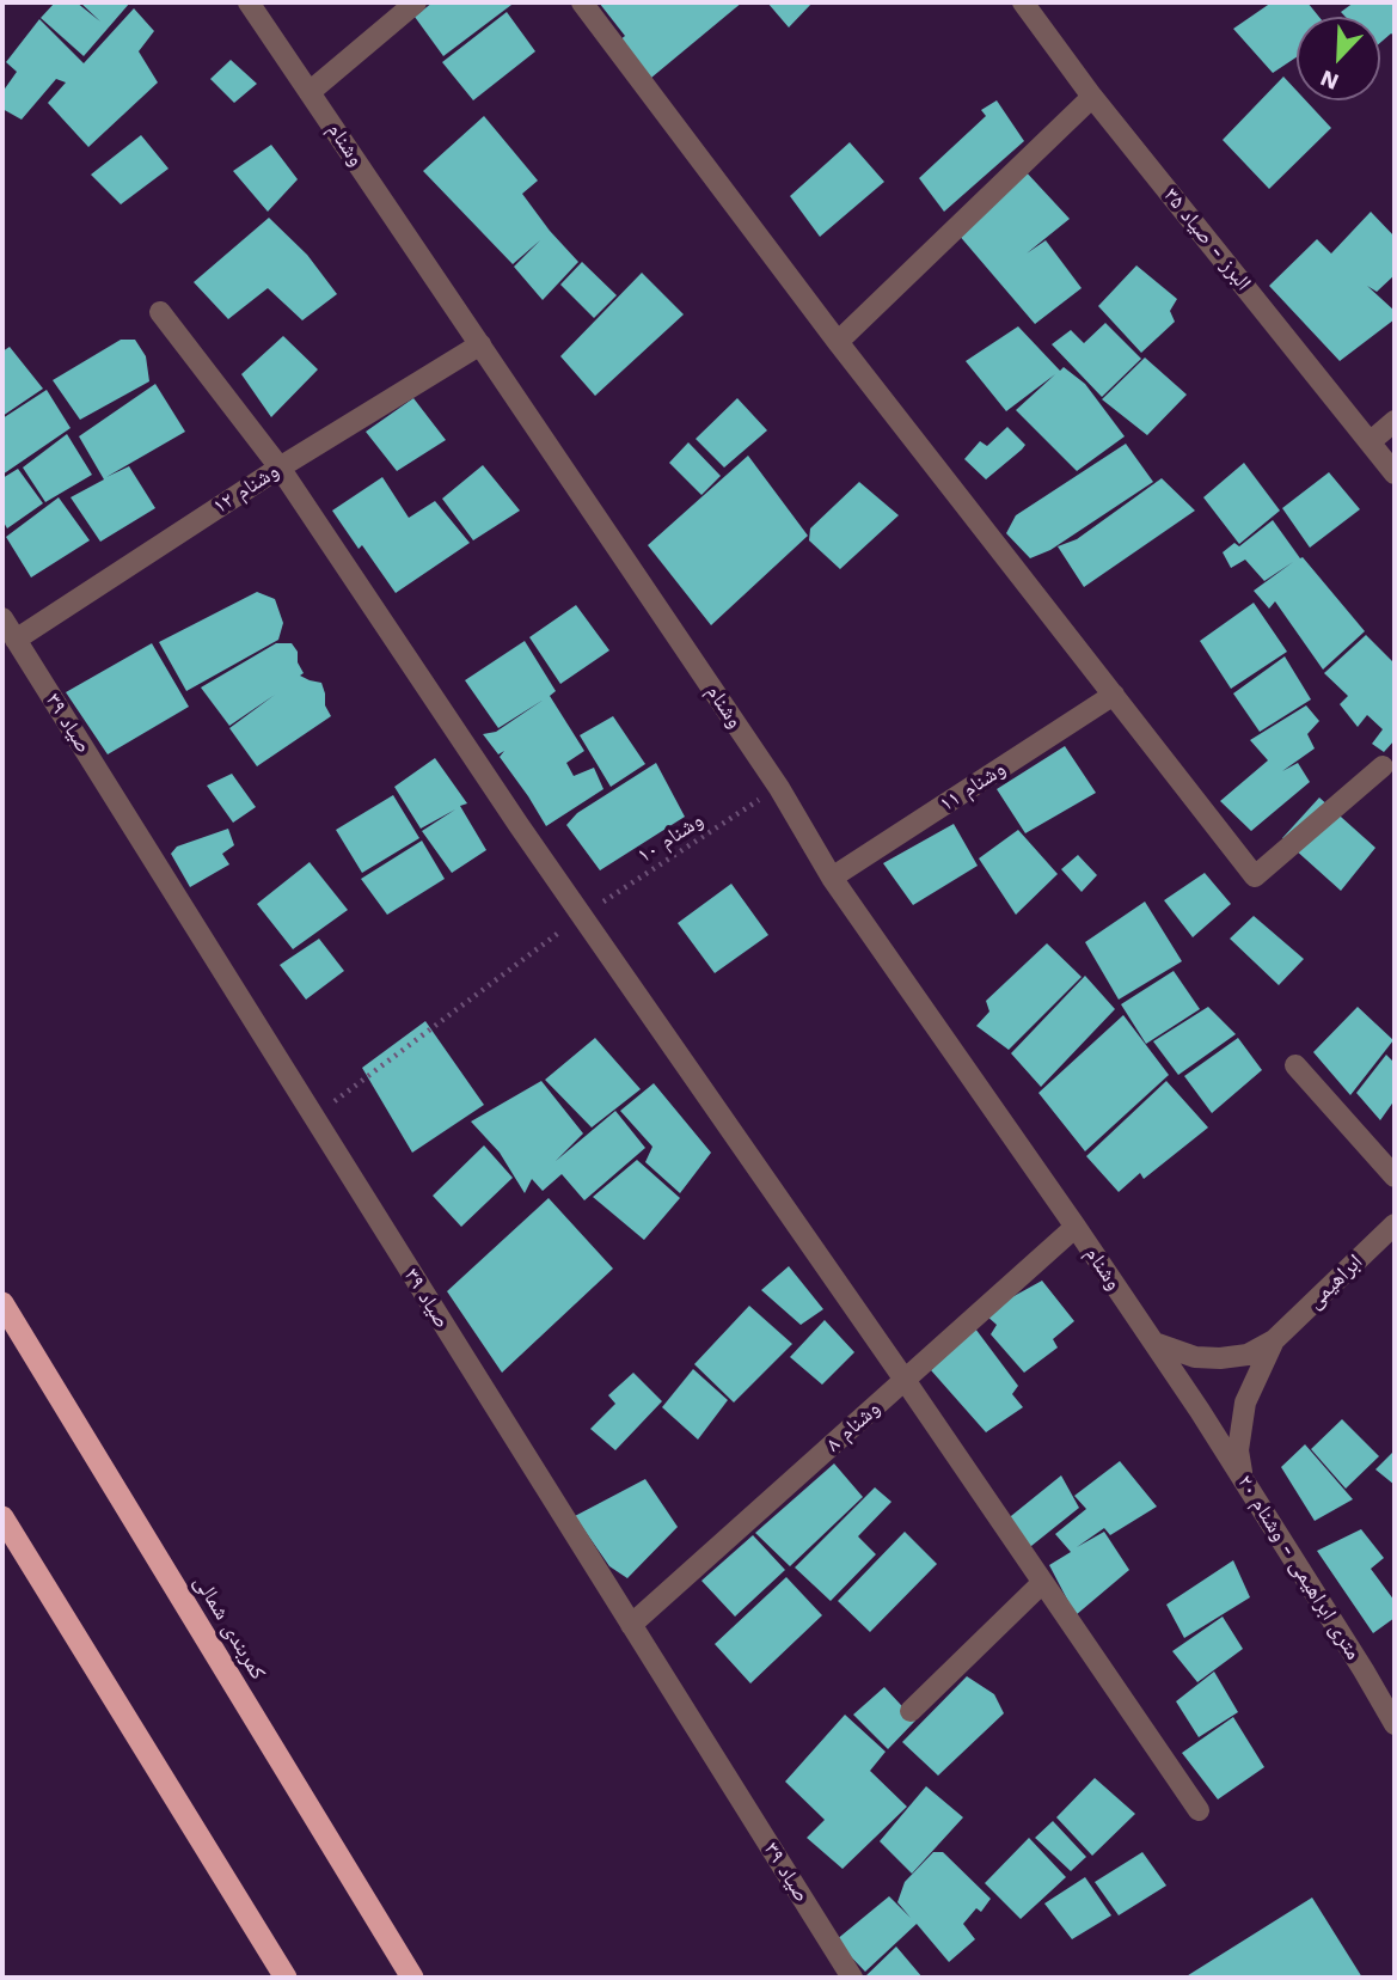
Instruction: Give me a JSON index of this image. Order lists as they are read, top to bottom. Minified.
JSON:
{"streets":{"highway":["کمربندی شمالی"],"street":["وشنام","البرز - صیاد ۳۵","وشنام ۱۲","صیاد ۳۹","وشنام ۱۱","ابراهیمی","وشنام ۸","۲۰ متری ابراهیمی - وشنام"],"path":["وشنام ۱۰"]},"crossings":[["وشنام","وشنام ۱۲"],["وشنام","وشنام ۱۱"],["وشنام","وشنام ۱۰"],["وشنام","وشنام ۸"],["وشنام","۲۰ متری ابراهیمی - وشنام"],["وشنام ۱۲","صیاد ۳۹"],["صیاد ۳۹","وشنام ۱۰"],["صیاد ۳۹","وشنام ۸"]],"north":"bottom left"}
